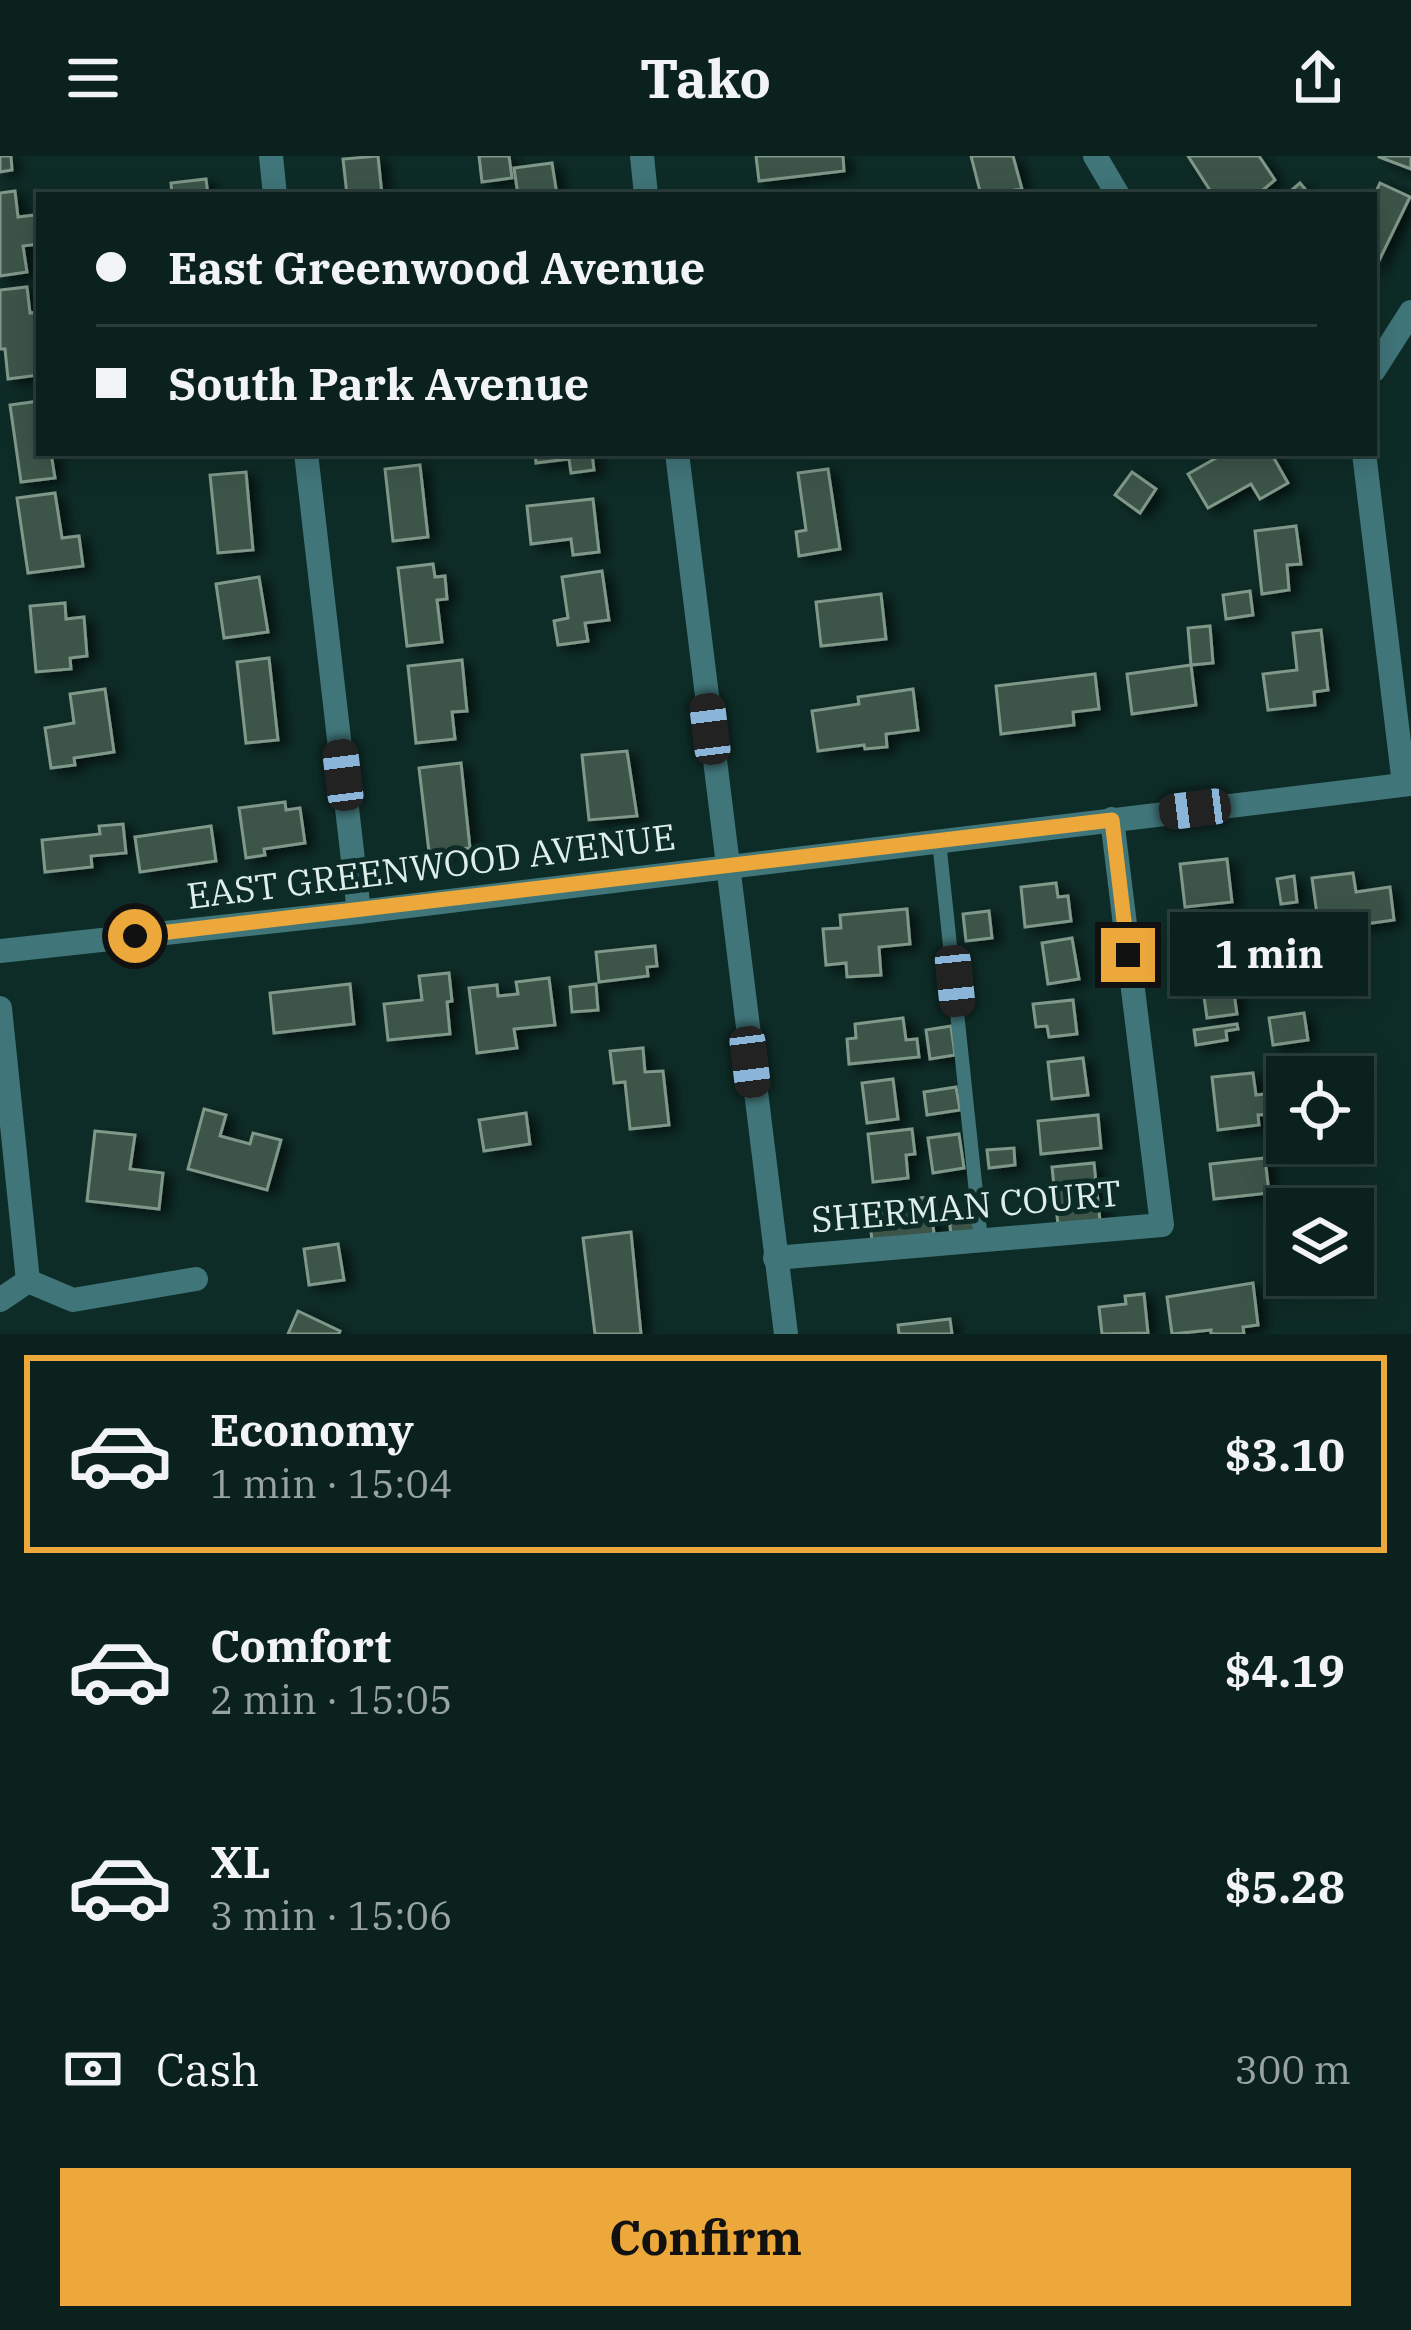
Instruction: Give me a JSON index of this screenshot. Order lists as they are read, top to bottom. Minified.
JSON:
{"streets":{"street":["EAST GREENWOOD AVENUE","SHERMAN COURT"]},"crossings":[["EAST GREENWOOD AVENUE","SHERMAN COURT"]],"page":{"header":"Tako","banner":["East Greenwood Avenue","South Park Avenue"],"bubble":"1 min","list":[{"name":"Economy","note":"1 min · 15:04","value":"$3.10"},{"name":"Comfort","note":"2 min · 15:05","value":"$4.19"},{"name":"XL","note":"3 min · 15:06","value":"$5.28"}],"pay":["Cash","300 m"],"buttons":"Confirm"}}
